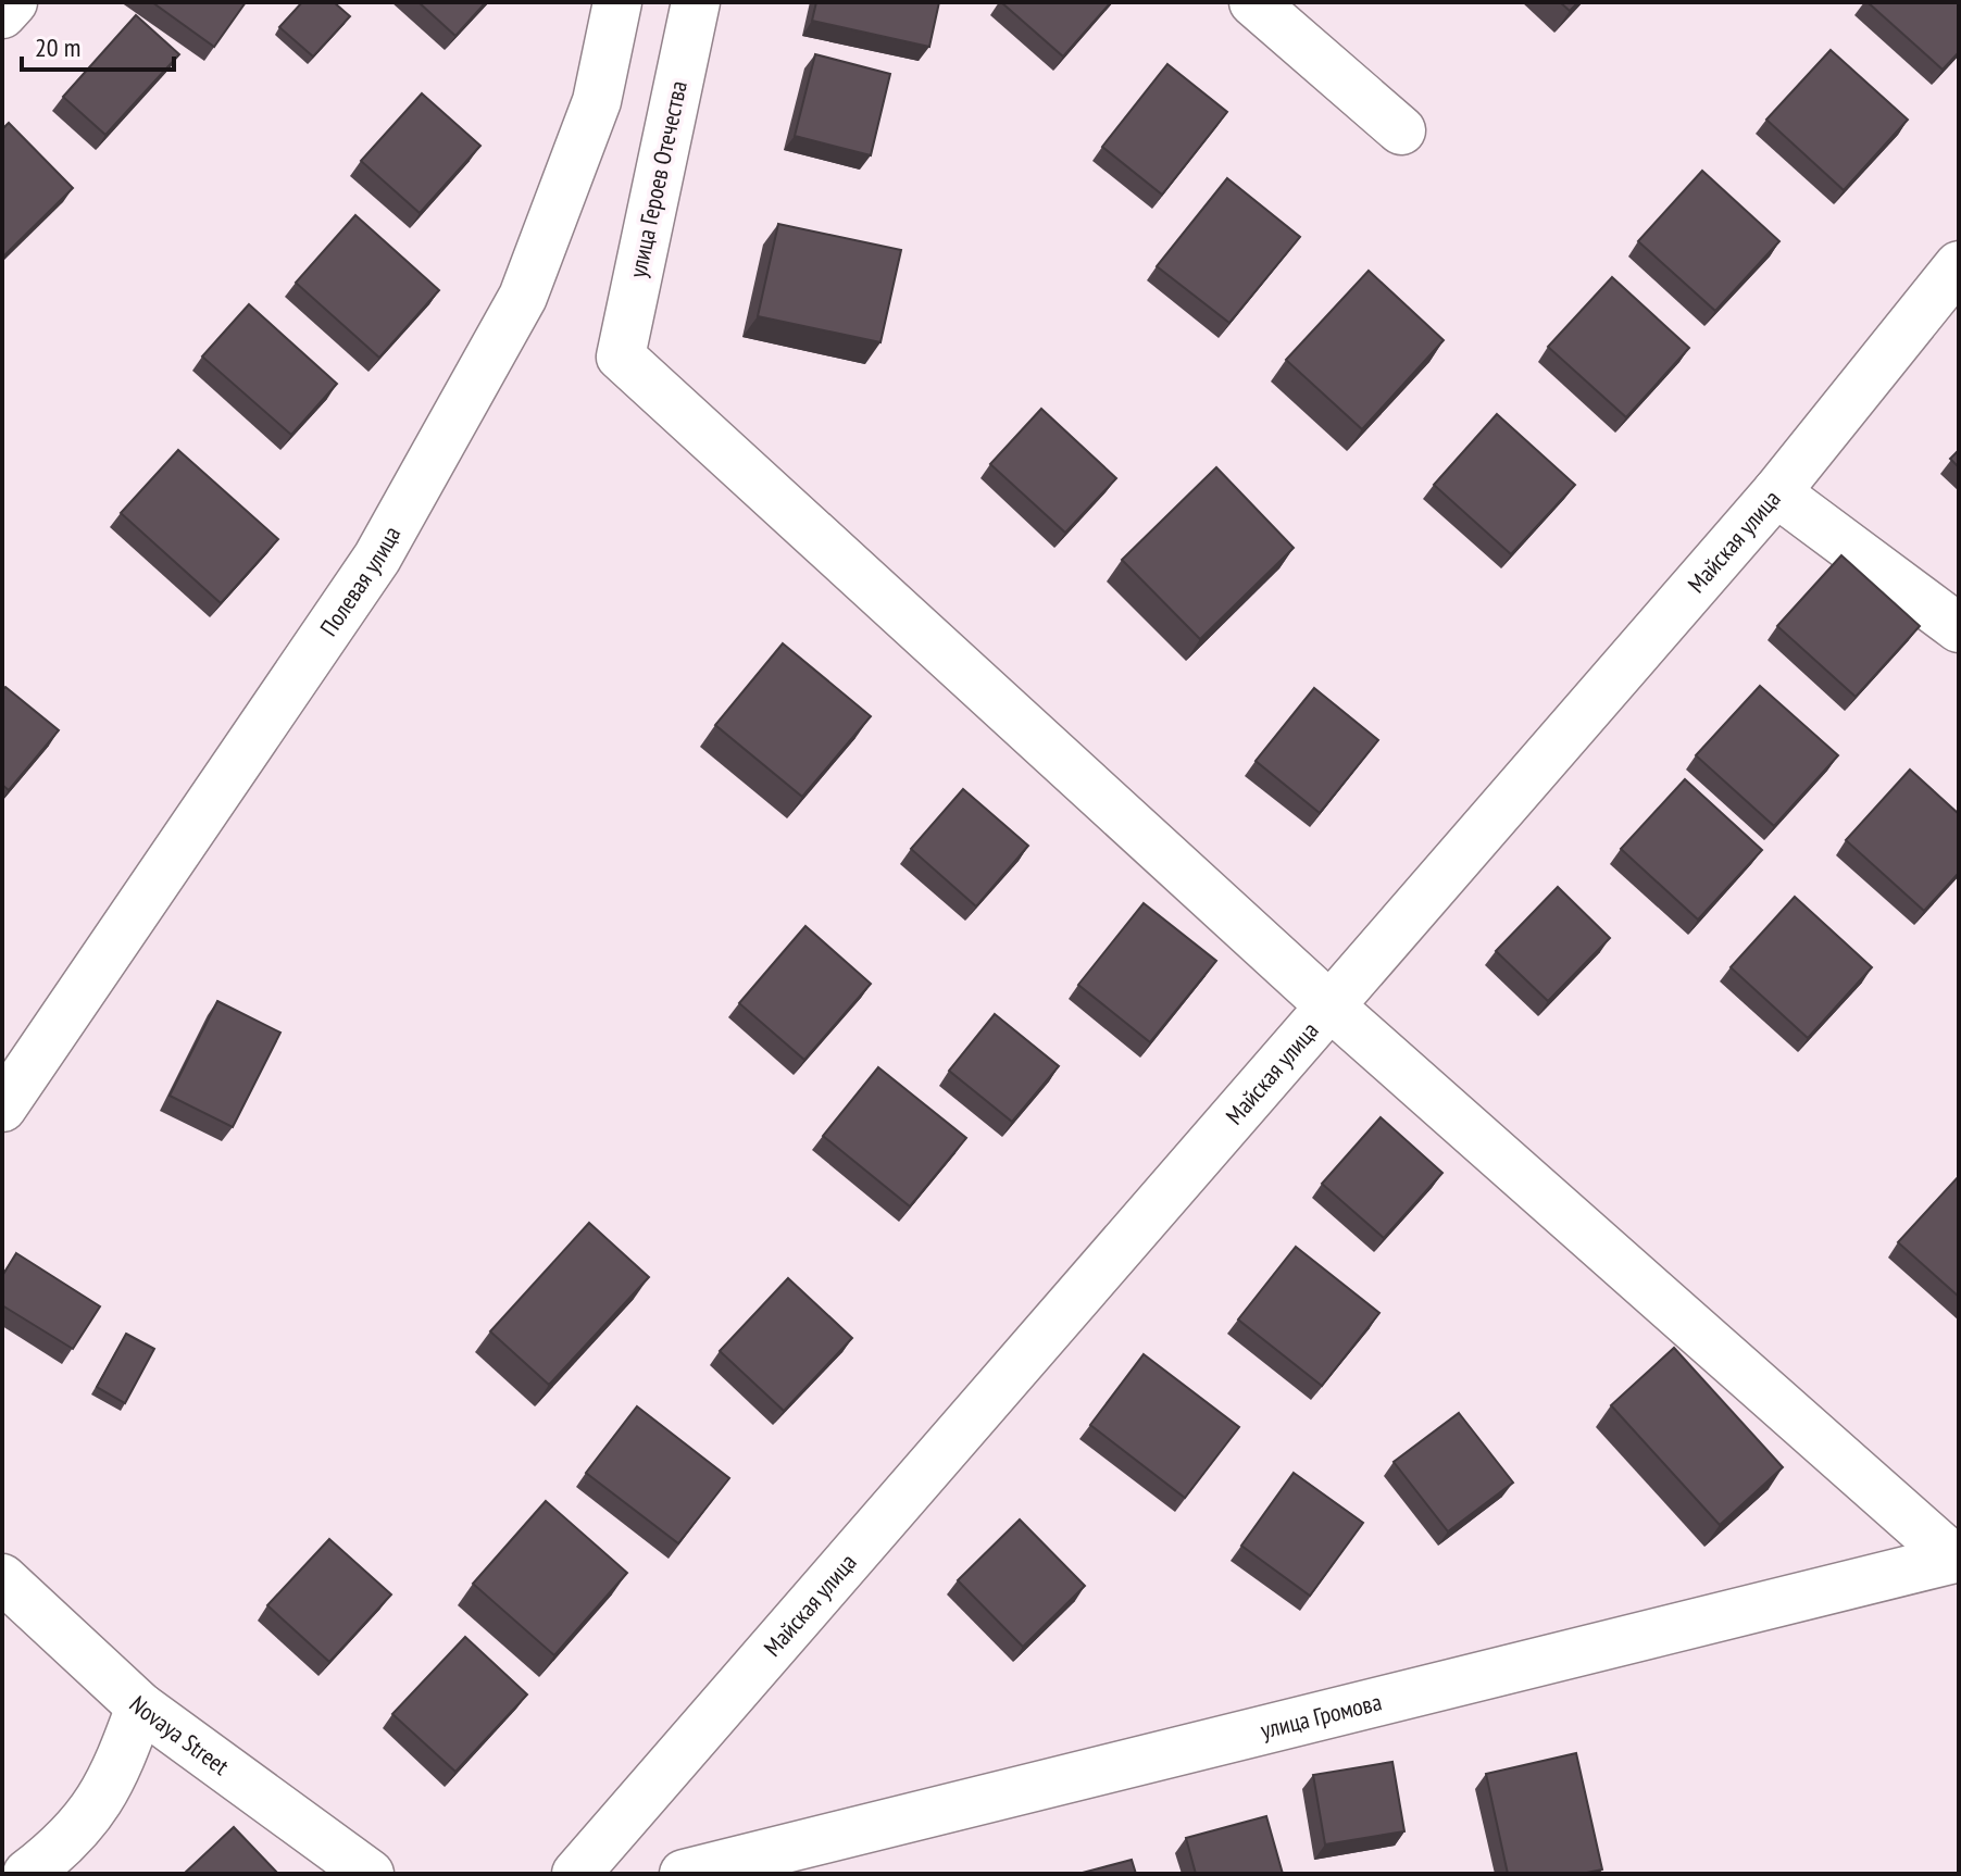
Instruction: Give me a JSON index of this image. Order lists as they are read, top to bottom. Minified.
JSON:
{"streets":{"street":["улица Героев Отечества","Майская улица","Полевая улица","улица Громова","Novaya Street"]},"crossings":[["улица Героев Отечества","Майская улица"]],"scale_bar":"20 m"}
